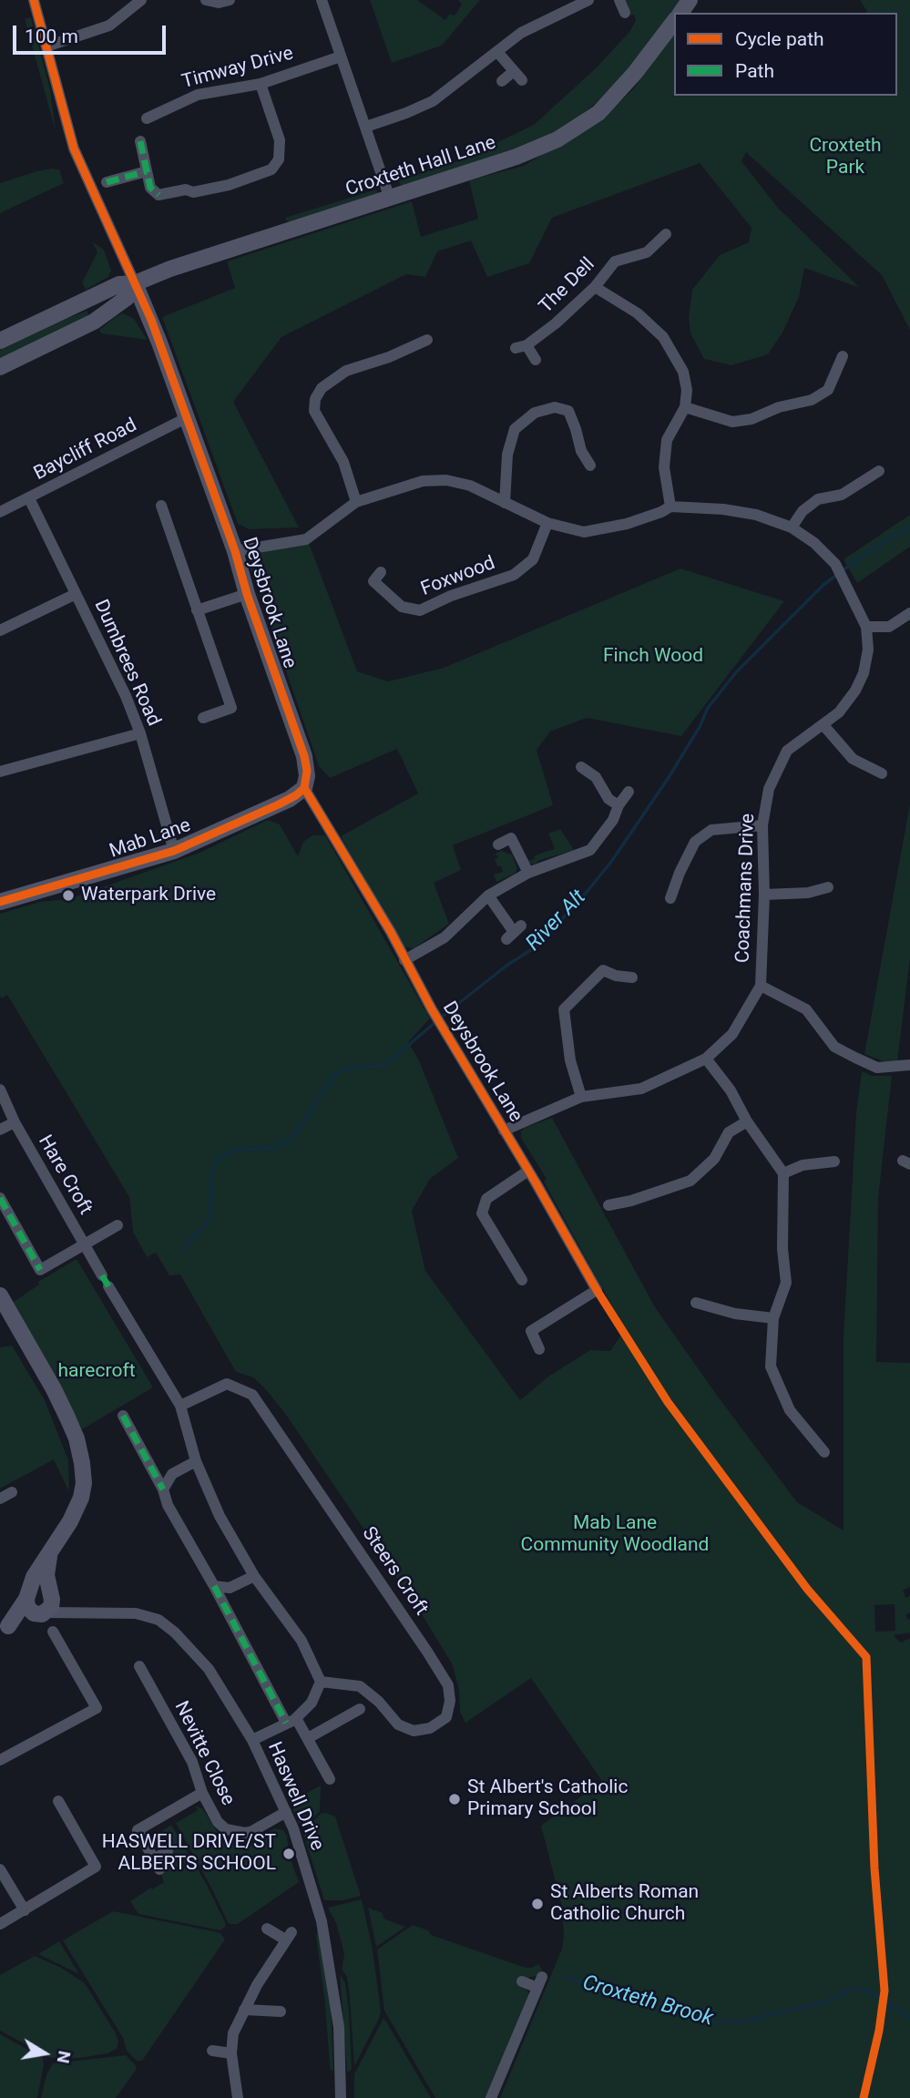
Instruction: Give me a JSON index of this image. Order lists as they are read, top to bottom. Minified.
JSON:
{"streets":{"street":["Timway Drive","Croxteth Hall Lane","The Dell","Baycliff Road","Foxwood","Deysbrook Lane","Dumbrees Road","Mab Lane","Coachmans Drive","Hare Croft","Steers Croft","Nevitte Close","Haswell Drive"]},"crossings":[["Croxteth Hall Lane","Deysbrook Lane"],["Baycliff Road","Deysbrook Lane"],["Baycliff Road","Dumbrees Road"],["Foxwood","Coachmans Drive"],["Deysbrook Lane","Mab Lane"],["Deysbrook Lane","Coachmans Drive"],["Dumbrees Road","Mab Lane"],["Nevitte Close","Haswell Drive"]],"water":["River Alt","Croxteth Brook"],"parks":["Croxteth Park","Finch Wood","harecroft","Mab Lane Community Woodland"],"places":["Waterpark Drive","St Albert's Catholic Primary School","HASWELL DRIVE/ST ALBERTS SCHOOL","St Alberts Roman Catholic Church"],"legend":["Cycle path","Path"],"scale_bar":"100 m","north":"right"}
